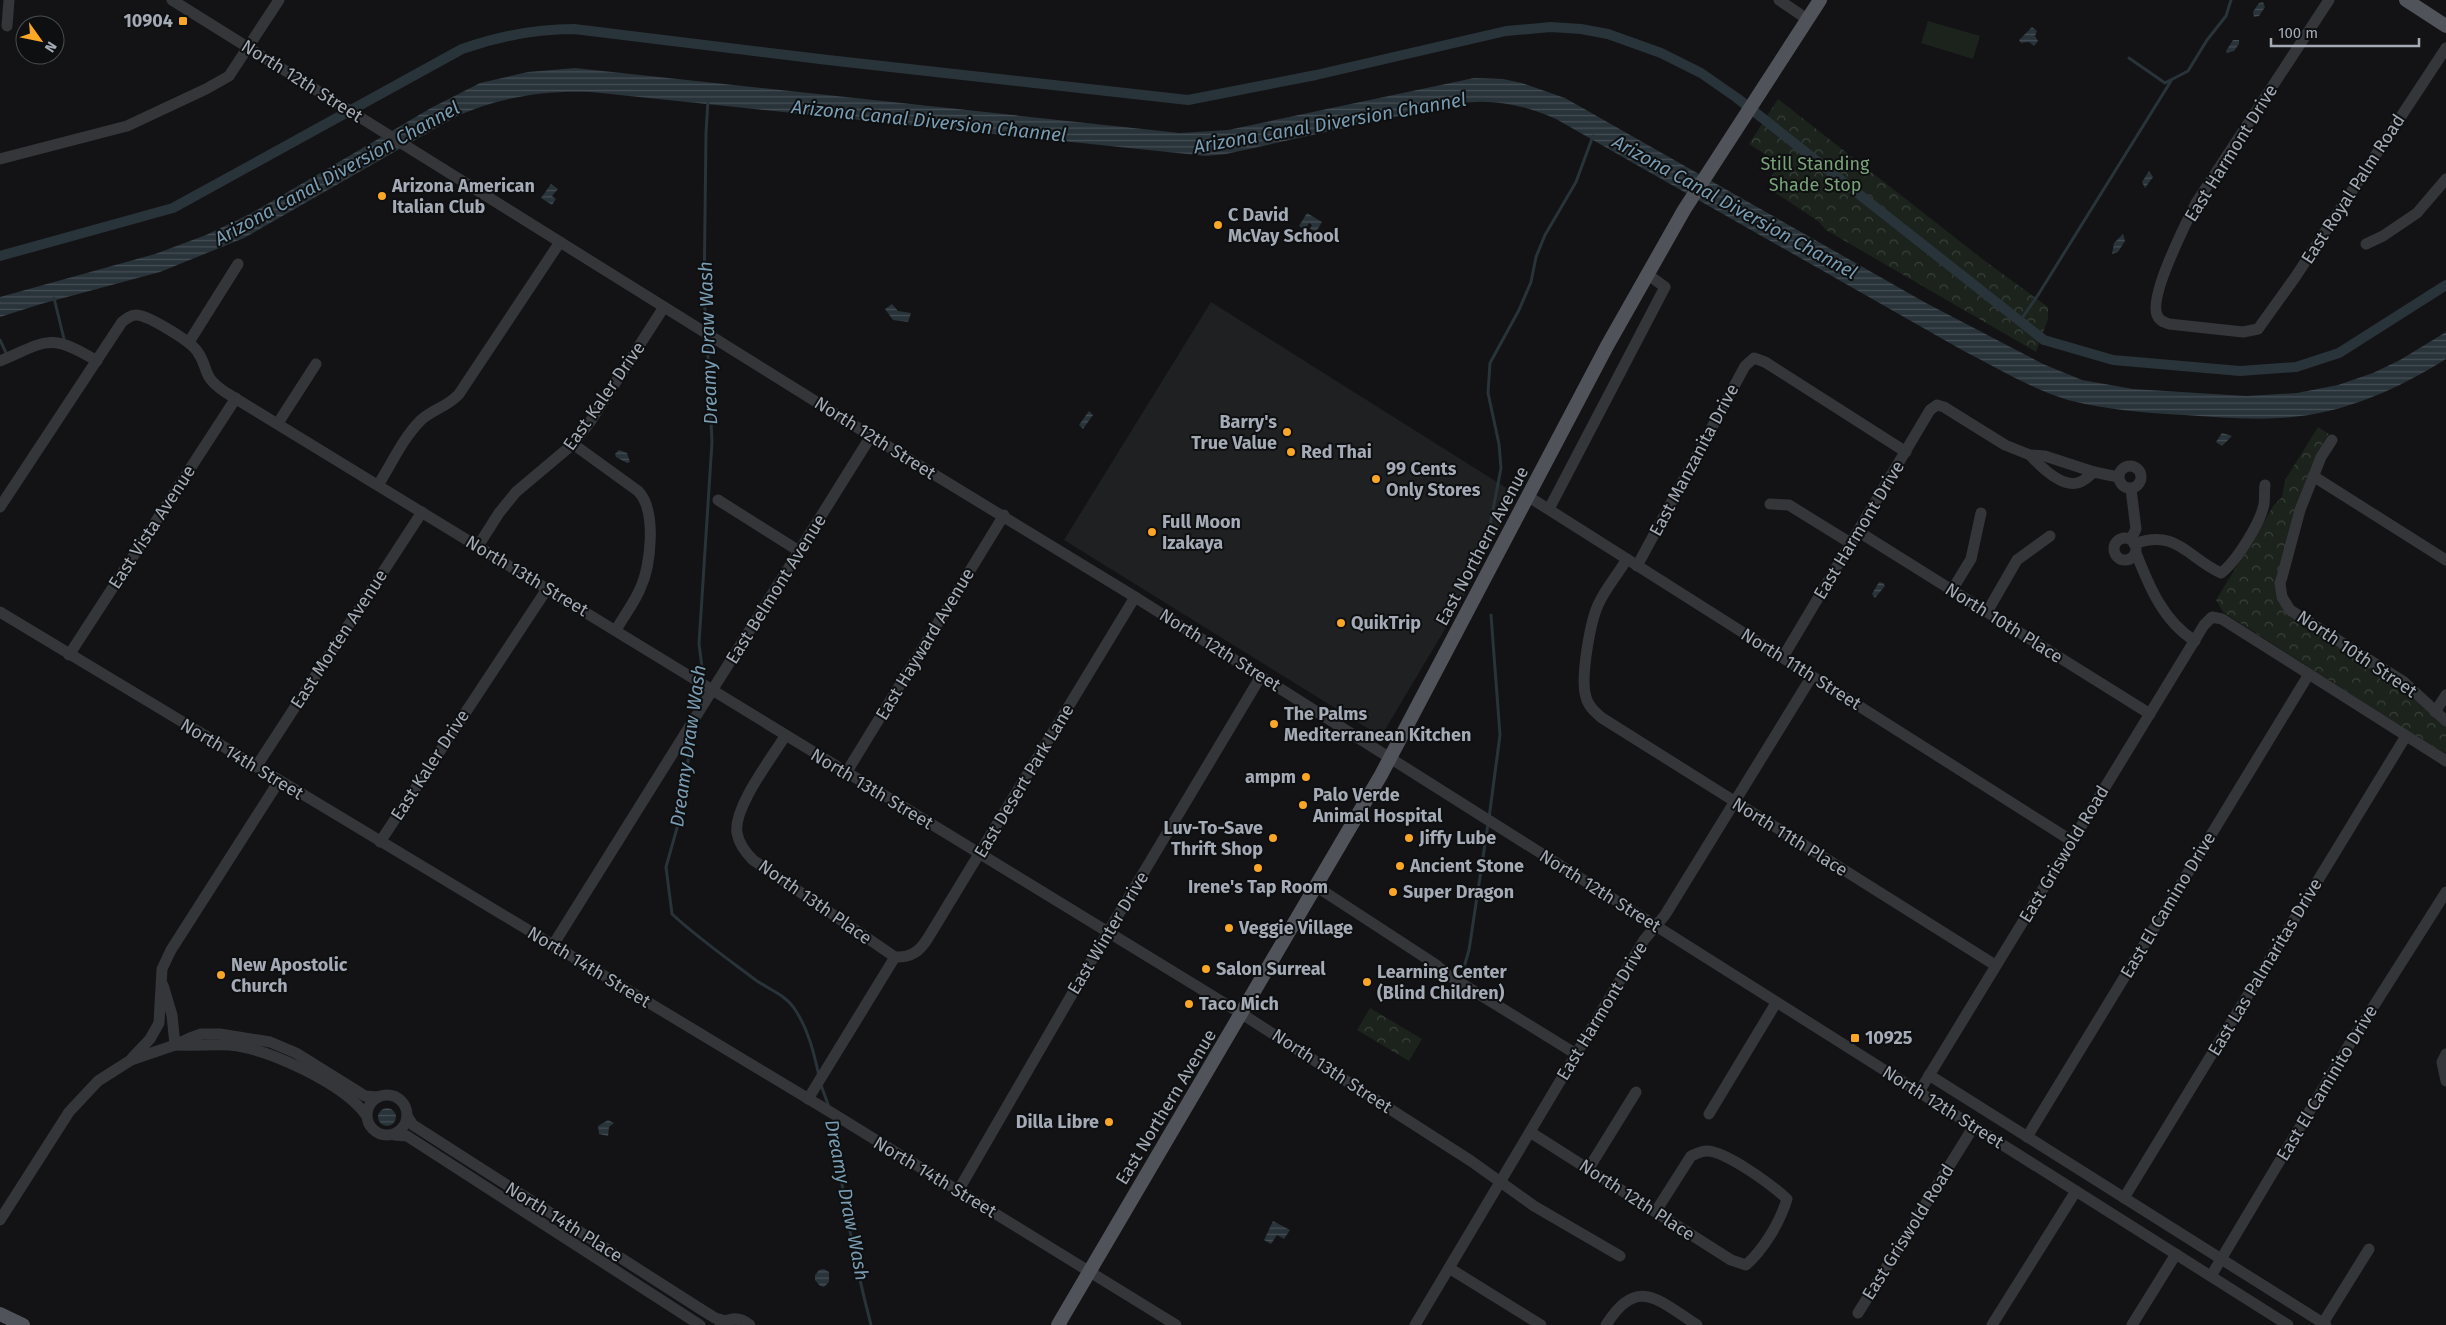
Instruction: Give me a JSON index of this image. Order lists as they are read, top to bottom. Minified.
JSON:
{"streets":{"main road":["East Northern Avenue"],"street":["North 12th Street","East Harmont Drive","East Royal Palm Road","East Kaler Drive","East Manzanita Drive","East Vista Avenue","North 13th Street","East Belmont Avenue","North 10th Place","East Morten Avenue","East Hayward Avenue","North 10th Street","North 11th Street","North 14th Street","East Desert Park Lane","North 11th Place","East Griswold Road","North 13th Place","East El Camino Drive","East Winter Drive","East Las Palmaritas Drive","East El Caminito Drive","North 12th Place","North 14th Place"]},"crossings":[["North 12th Street","East Harmont Drive"],["North 12th Street","East Kaler Drive"],["North 12th Street","East Northern Avenue"],["North 12th Street","East Belmont Avenue"],["North 12th Street","East Hayward Avenue"],["North 12th Street","East Desert Park Lane"],["North 12th Street","East Griswold Road"],["North 12th Street","East El Camino Drive"],["North 12th Street","East Winter Drive"],["North 12th Street","East Las Palmaritas Drive"],["North 12th Street","East El Caminito Drive"],["East Harmont Drive","East Royal Palm Road"],["East Harmont Drive","East Manzanita Drive"],["East Harmont Drive","North 13th Street"],["East Harmont Drive","North 10th Place"],["East Harmont Drive","North 11th Street"],["East Harmont Drive","North 11th Place"],["East Harmont Drive","North 12th Place"],["East Kaler Drive","North 13th Street"],["East Kaler Drive","North 14th Street"],["East Manzanita Drive","North 11th Street"],["East Vista Avenue","North 13th Street"],["East Vista Avenue","North 14th Street"],["East Northern Avenue","North 13th Street"],["East Northern Avenue","North 11th Street"],["East Northern Avenue","North 14th Street"],["North 13th Street","East Belmont Avenue"],["North 13th Street","East Morten Avenue"],["North 13th Street","East Hayward Avenue"],["North 13th Street","East Desert Park Lane"],["North 13th Street","North 13th Place"],["North 13th Street","East Winter Drive"],["East Belmont Avenue","North 14th Street"],["North 10th Place","East Griswold Road"],["East Morten Avenue","North 14th Street"],["North 11th Street","North 11th Place"],["North 11th Street","East Griswold Road"],["North 14th Street","East Desert Park Lane"],["North 14th Street","East Winter Drive"],["East Desert Park Lane","North 13th Place"],["North 11th Place","East Griswold Road"],["East Griswold Road","East El Camino Drive"]],"water":["Arizona Canal Diversion Channel","Dreamy Draw Wash"],"parks":["Still Standing Shade Stop"],"places":{"transit":["10904","10925"],"other":["Arizona American Italian Club","C David McVay School","Barry's True Value","Red Thai","99 Cents Only Stores","Full Moon Izakaya","QuikTrip","The Palms Mediterranean Kitchen","ampm","Palo Verde Animal Hospital","Luv-To-Save Thrift Shop","Jiffy Lube","Ancient Stone","Irene's Tap Room","Super Dragon","Veggie Village","Salon Surreal","New Apostolic Church","Learning Center (Blind Children)","Taco Mich","Dilla Libre"]},"scale_bar":"100 m","north":"bottom right"}
